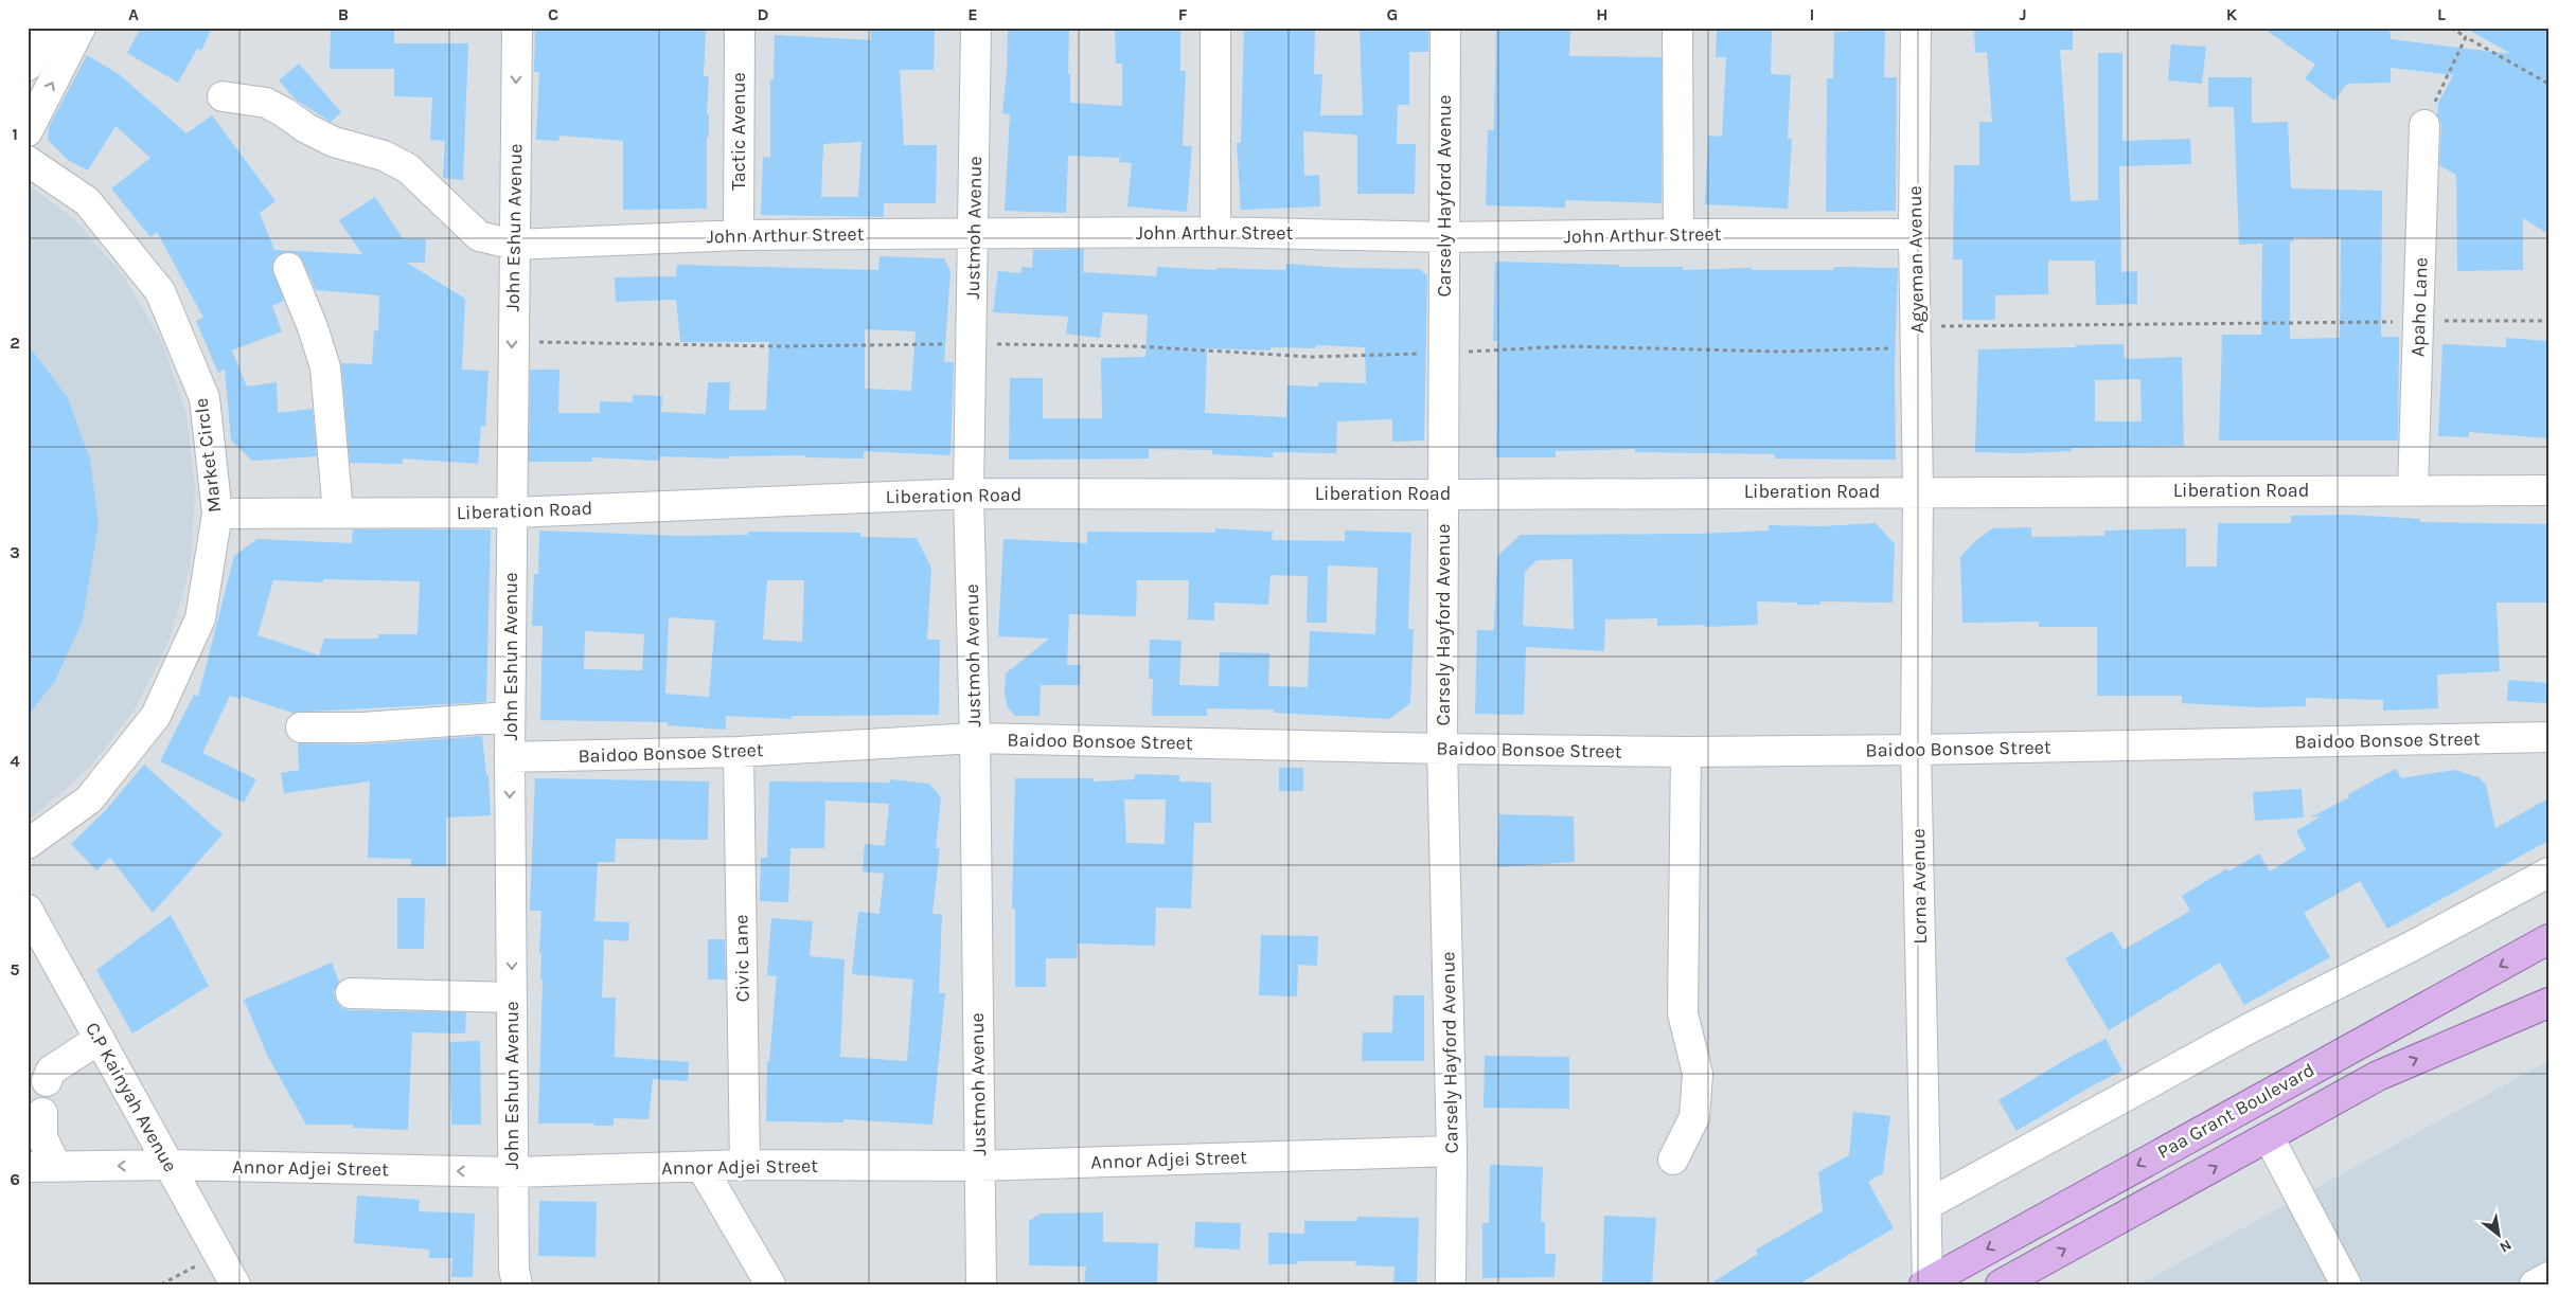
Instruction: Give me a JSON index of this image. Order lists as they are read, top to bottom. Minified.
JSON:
{"streets":{"main road":["Paa Grant Boulevard"],"street":["Tactic Avenue","Carsely Hayford Avenue","John Eshun Avenue","Justmoh Avenue","John Arthur Street","Agyeman Avenue","Apaho Lane","Market Circle","Liberation Road","Baidoo Bonsoe Street","Lorna Avenue","Civic Lane","C.P Kainyah Avenue","Annor Adjei Street"]},"crossings":[["Tactic Avenue","John Arthur Street"],["Carsely Hayford Avenue","John Arthur Street"],["Carsely Hayford Avenue","Liberation Road"],["Carsely Hayford Avenue","Baidoo Bonsoe Street"],["Carsely Hayford Avenue","Annor Adjei Street"],["John Eshun Avenue","John Arthur Street"],["John Eshun Avenue","Liberation Road"],["John Eshun Avenue","Baidoo Bonsoe Street"],["John Eshun Avenue","Annor Adjei Street"],["Justmoh Avenue","John Arthur Street"],["Justmoh Avenue","Liberation Road"],["Justmoh Avenue","Baidoo Bonsoe Street"],["Justmoh Avenue","Annor Adjei Street"],["John Arthur Street","Agyeman Avenue"],["Agyeman Avenue","Liberation Road"],["Agyeman Avenue","Lorna Avenue"],["Apaho Lane","Liberation Road"],["Market Circle","Liberation Road"],["Liberation Road","Lorna Avenue"],["Baidoo Bonsoe Street","Lorna Avenue"],["Baidoo Bonsoe Street","Civic Lane"],["Lorna Avenue","Paa Grant Boulevard"],["Civic Lane","Annor Adjei Street"],["C.P Kainyah Avenue","Annor Adjei Street"]],"one_way":["John Eshun Avenue"],"north":"bottom right","grid":{"columns":["A","B","C","D","E","F","G","H","I","J","K","L"],"rows":["1","2","3","4","5","6"]}}
